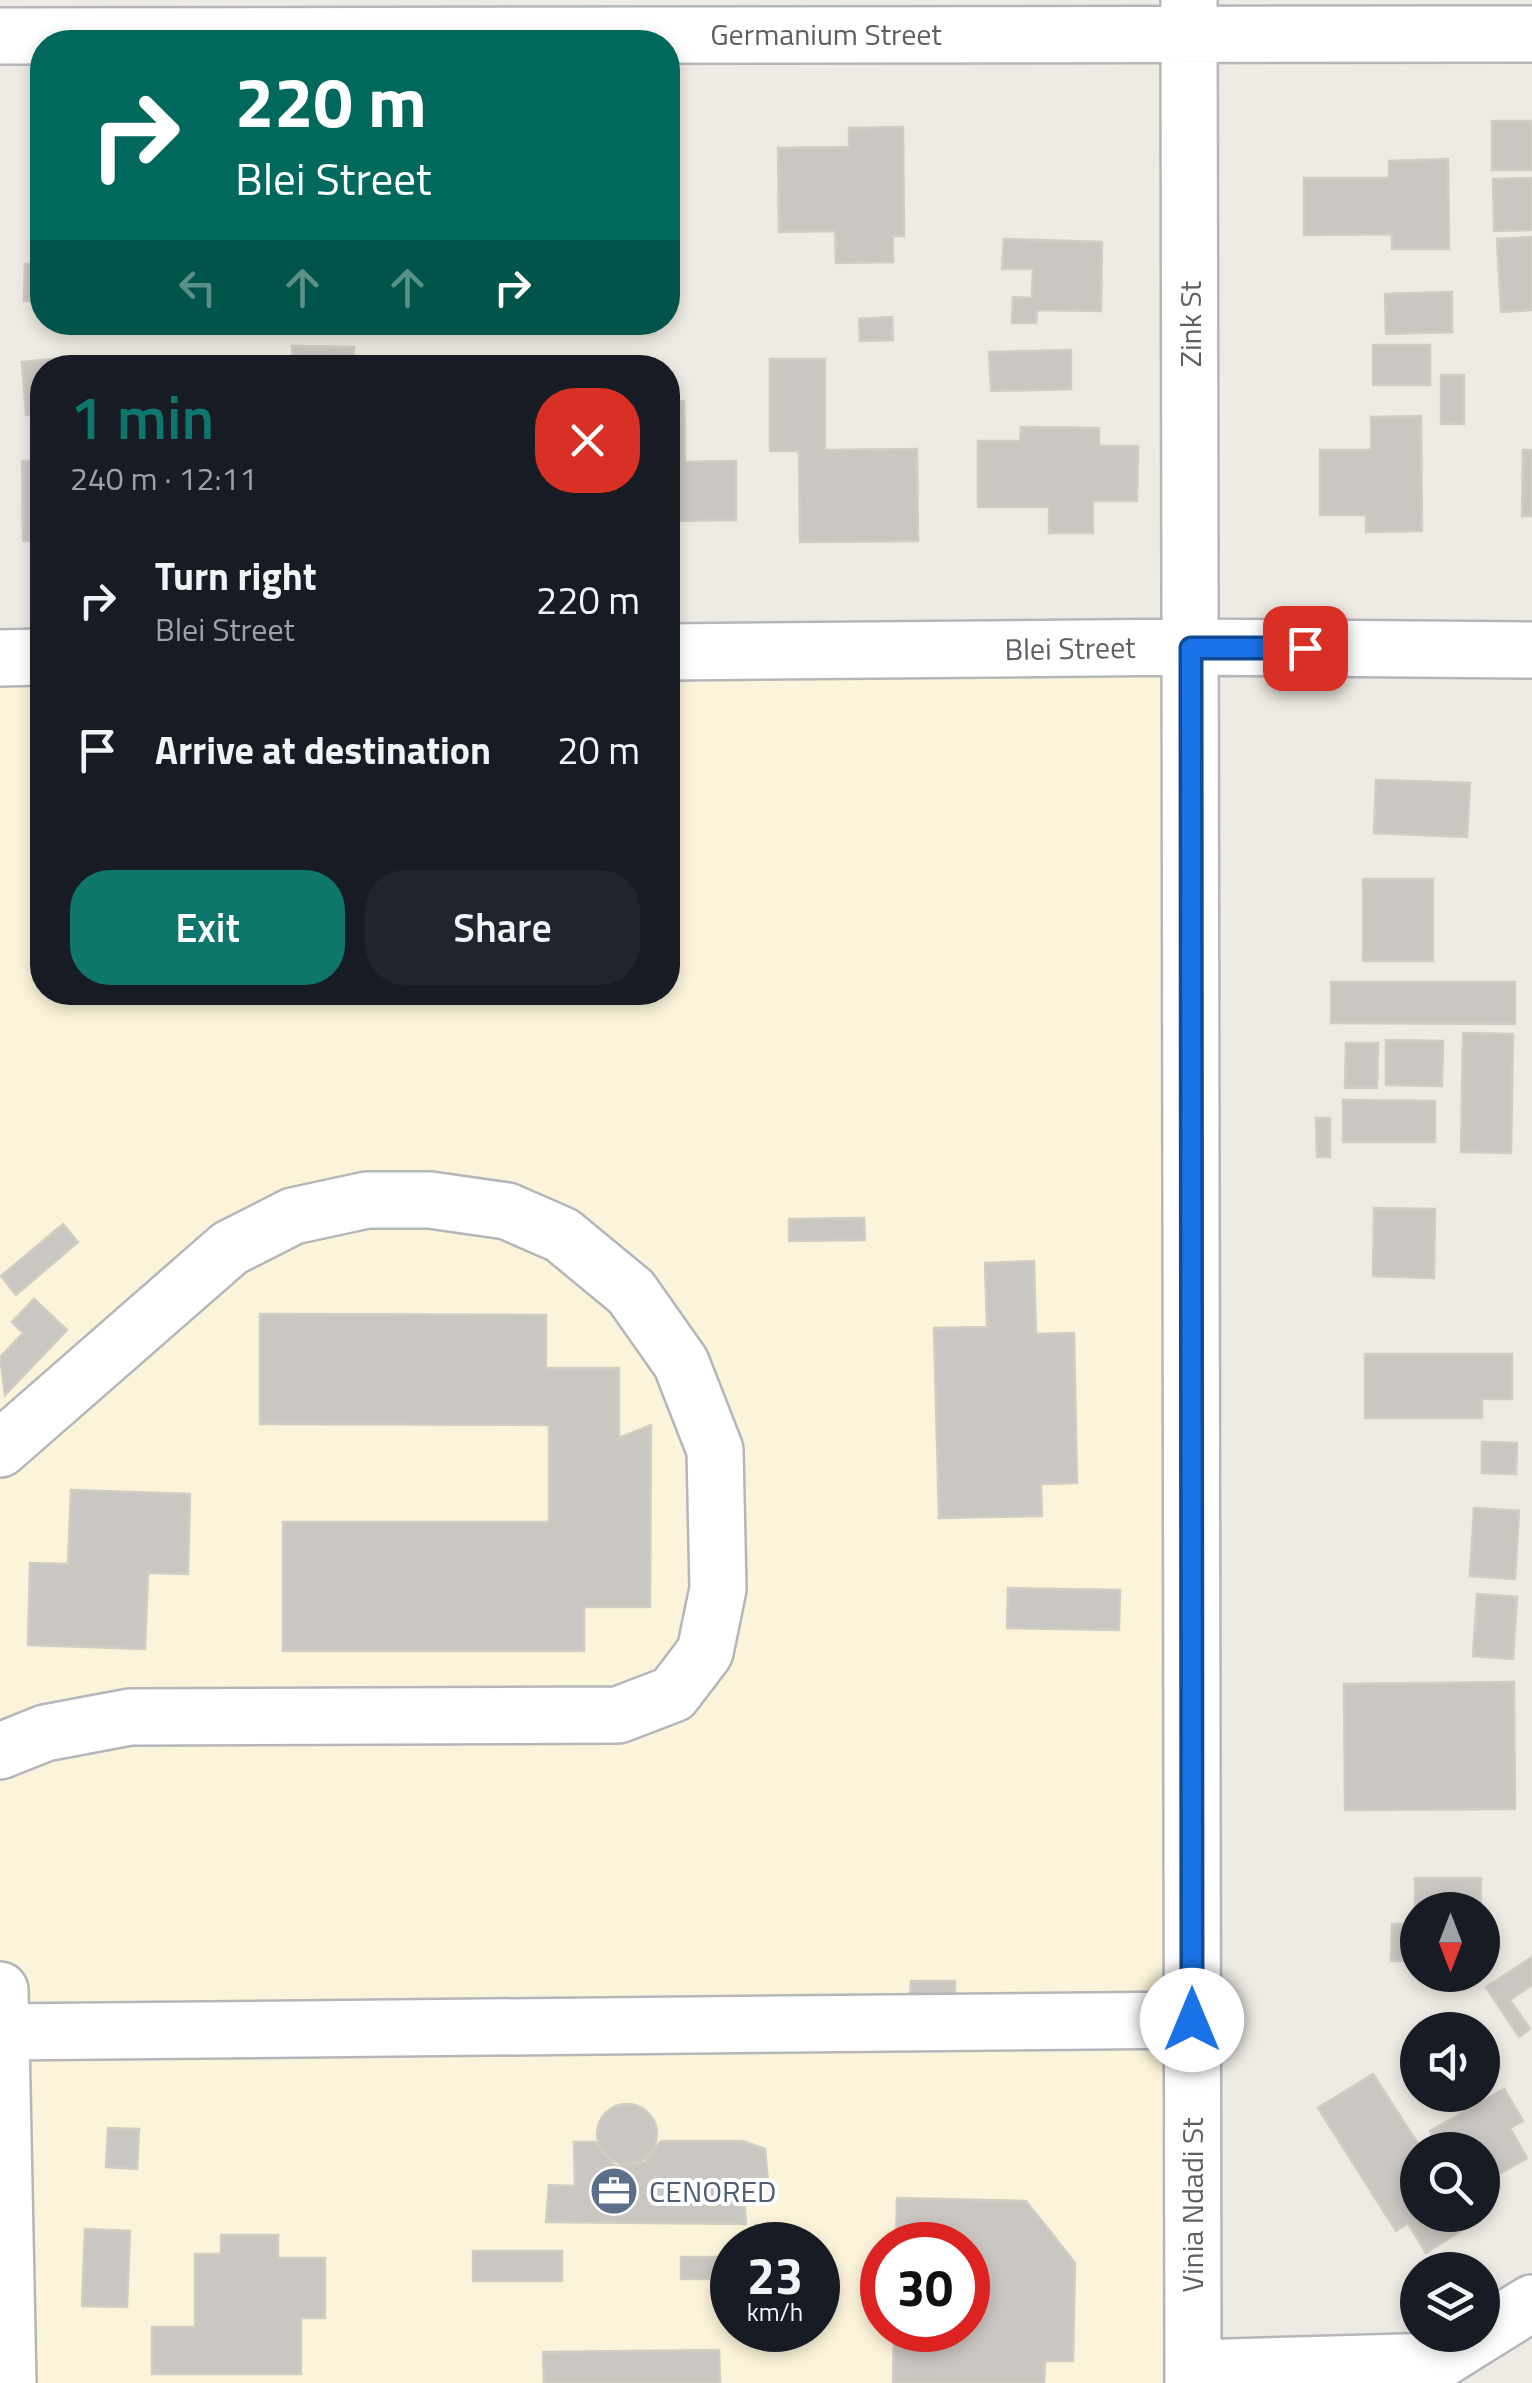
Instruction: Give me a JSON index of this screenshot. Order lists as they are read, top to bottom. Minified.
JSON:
{"streets":{"street":["Germanium Street","Zink St","Blei Street","Vinia Ndadi St"]},"crossings":[["Germanium Street","Zink St"],["Zink St","Blei Street"],["Zink St","Vinia Ndadi St"],["Blei Street","Vinia Ndadi St"]],"places":{"office":["CENORED"]},"north":"bottom","page":{"turn":["220 m","Blei Street"],"heading":["1 min","240 m · 12:11"],"list":[{"name":"Turn right","note":"Blei Street","value":"220 m"},{"name":"Arrive at destination","value":"20 m"}],"buttons":["Exit","Share"],"speed":"23 km/h","limit":"30"}}
